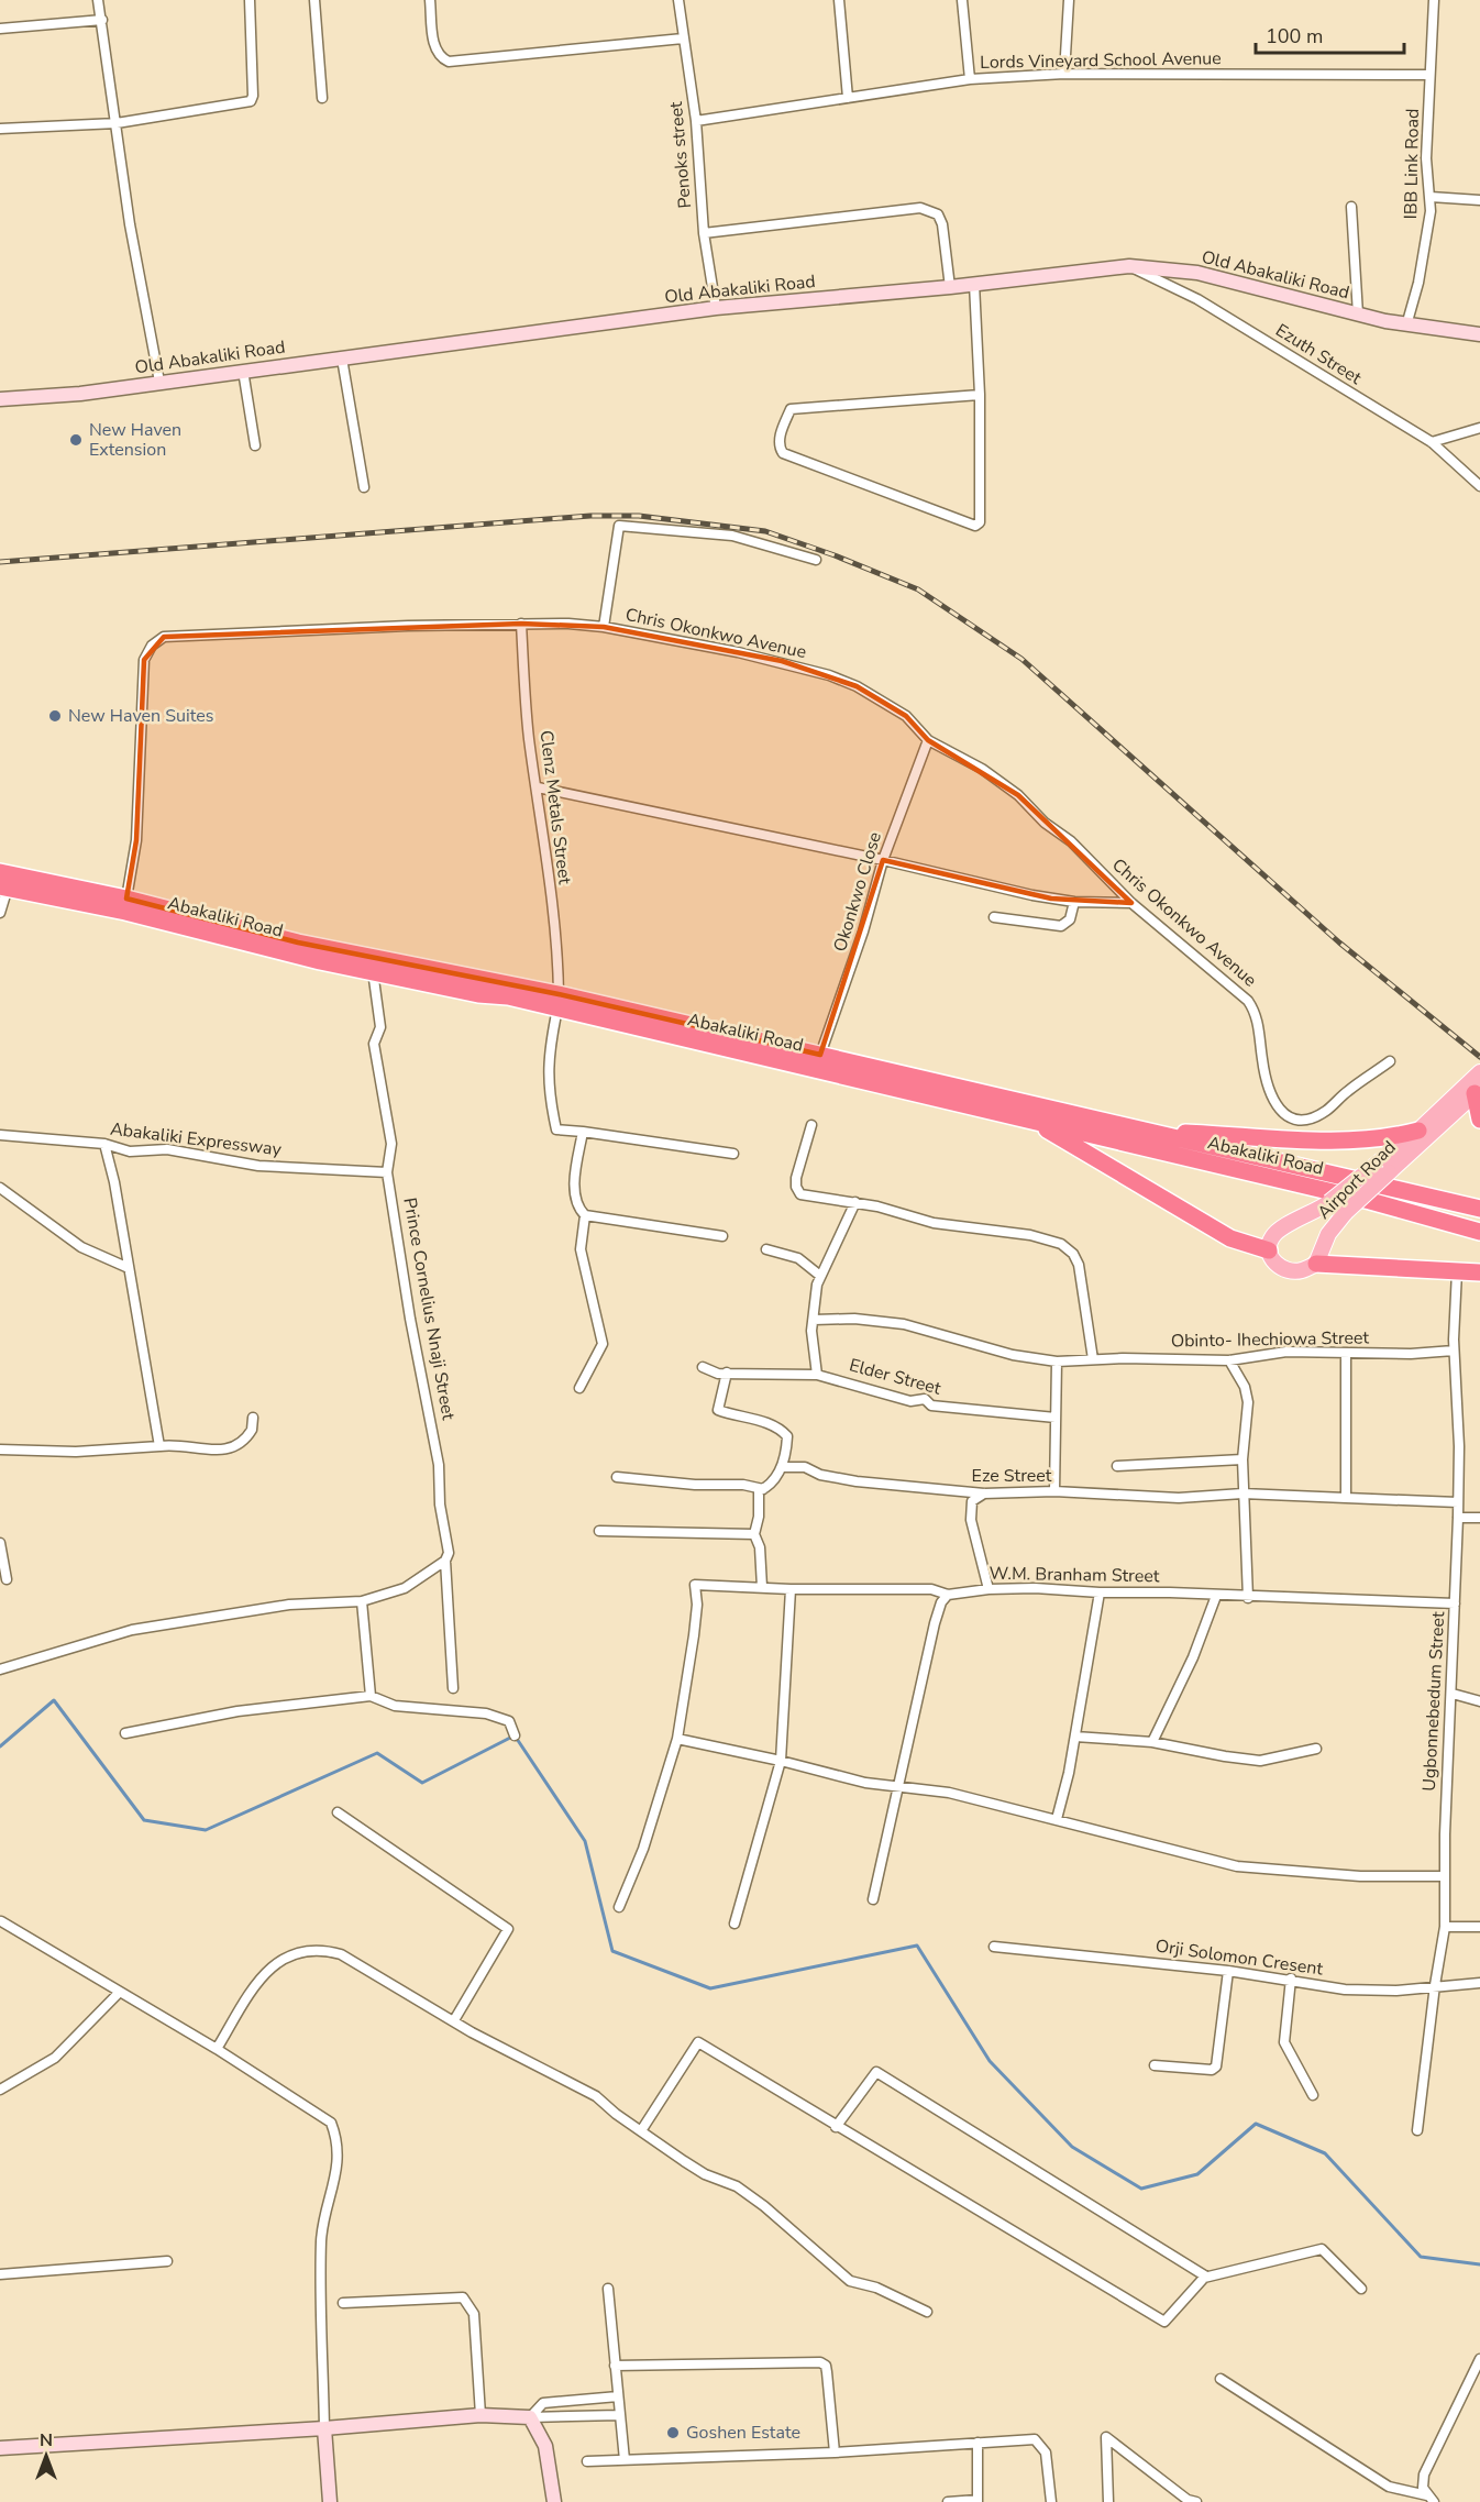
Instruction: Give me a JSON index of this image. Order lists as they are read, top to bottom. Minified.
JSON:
{"streets":{"highway":["Abakaliki Road"],"main road":["Old Abakaliki Road","Airport Road"],"street":["Lords Vineyard School Avenue","Penoks street","IBB Link Road","Ezuth Street","Chris Okonkwo Avenue","Clenz Metals Street","Okonkwo Close","Abakaliki Expressway","Prince Cornelius Nnaji Street","Obinto- Ihechiowa Street","Elder Street","Eze Street","W.M. Branham Street","Ugbonnebedum Street","Orji Solomon Cresent"]},"crossings":[["Lords Vineyard School Avenue","Penoks street"],["Lords Vineyard School Avenue","IBB Link Road"],["Penoks street","Old Abakaliki Road"],["IBB Link Road","Old Abakaliki Road"],["Old Abakaliki Road","Ezuth Street"],["Chris Okonkwo Avenue","Clenz Metals Street"],["Chris Okonkwo Avenue","Okonkwo Close"],["Chris Okonkwo Avenue","Abakaliki Road"],["Clenz Metals Street","Abakaliki Road"],["Okonkwo Close","Abakaliki Road"],["Abakaliki Road","Prince Cornelius Nnaji Street"],["Abakaliki Expressway","Prince Cornelius Nnaji Street"],["Obinto- Ihechiowa Street","Ugbonnebedum Street"],["Eze Street","Ugbonnebedum Street"],["W.M. Branham Street","Ugbonnebedum Street"],["Ugbonnebedum Street","Orji Solomon Cresent"]],"places":["New Haven Extension","New Haven Suites","Goshen Estate"],"scale_bar":"100 m","north":"top"}
